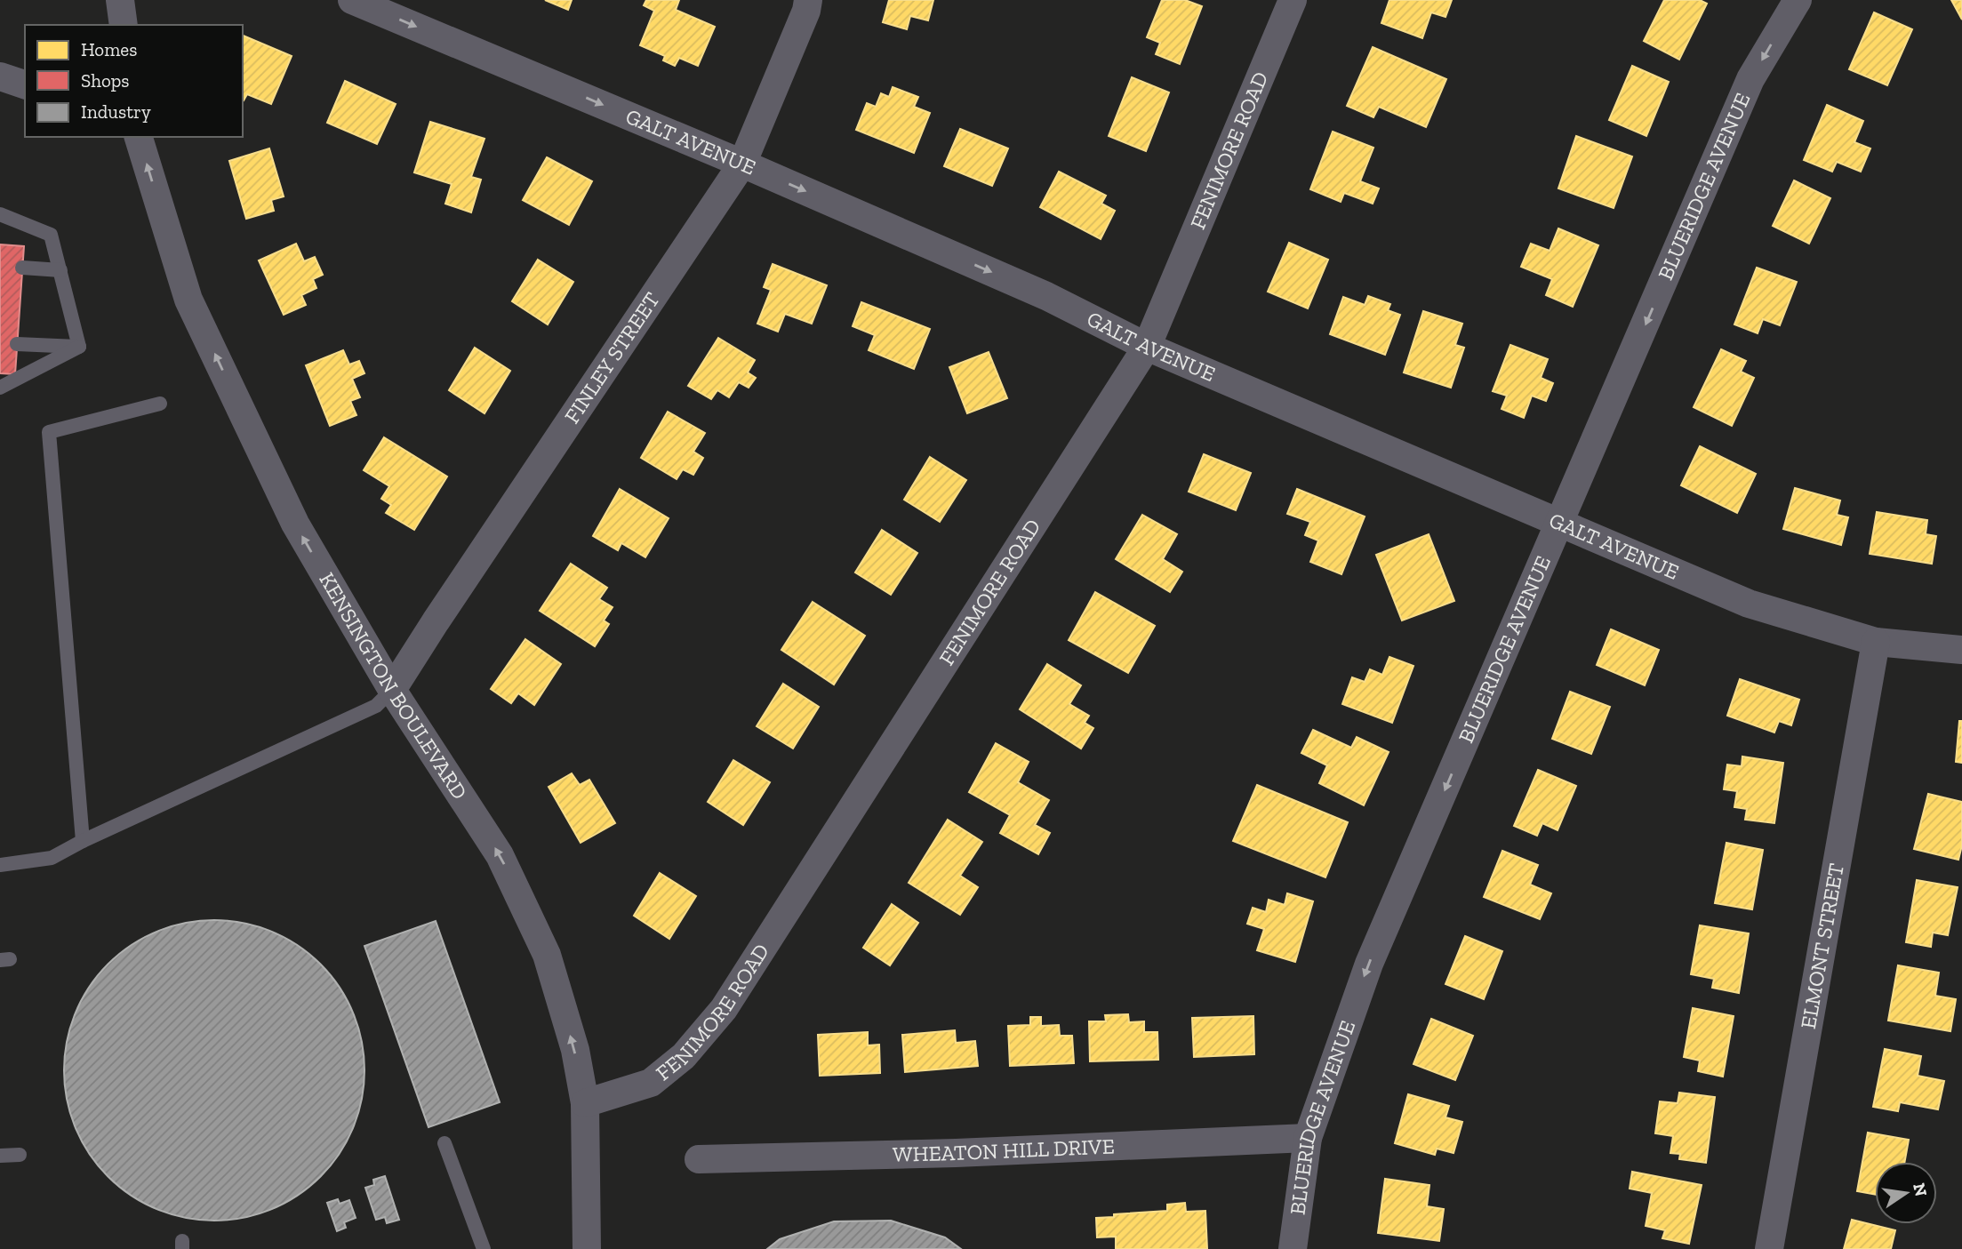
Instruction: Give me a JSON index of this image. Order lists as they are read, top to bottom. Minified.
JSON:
{"streets":{"street":["GALT AVENUE","FENIMORE ROAD","BLUERIDGE AVENUE","FINLEY STREET","KENSINGTON BOULEVARD","ELMONT STREET","WHEATON HILL DRIVE"]},"crossings":[["GALT AVENUE","FENIMORE ROAD"],["GALT AVENUE","BLUERIDGE AVENUE"],["GALT AVENUE","FINLEY STREET"],["GALT AVENUE","ELMONT STREET"],["FENIMORE ROAD","KENSINGTON BOULEVARD"],["BLUERIDGE AVENUE","WHEATON HILL DRIVE"],["FINLEY STREET","KENSINGTON BOULEVARD"]],"one_way":["GALT AVENUE","BLUERIDGE AVENUE","KENSINGTON BOULEVARD"],"legend":["Homes","Shops","Industry"],"north":"right"}
